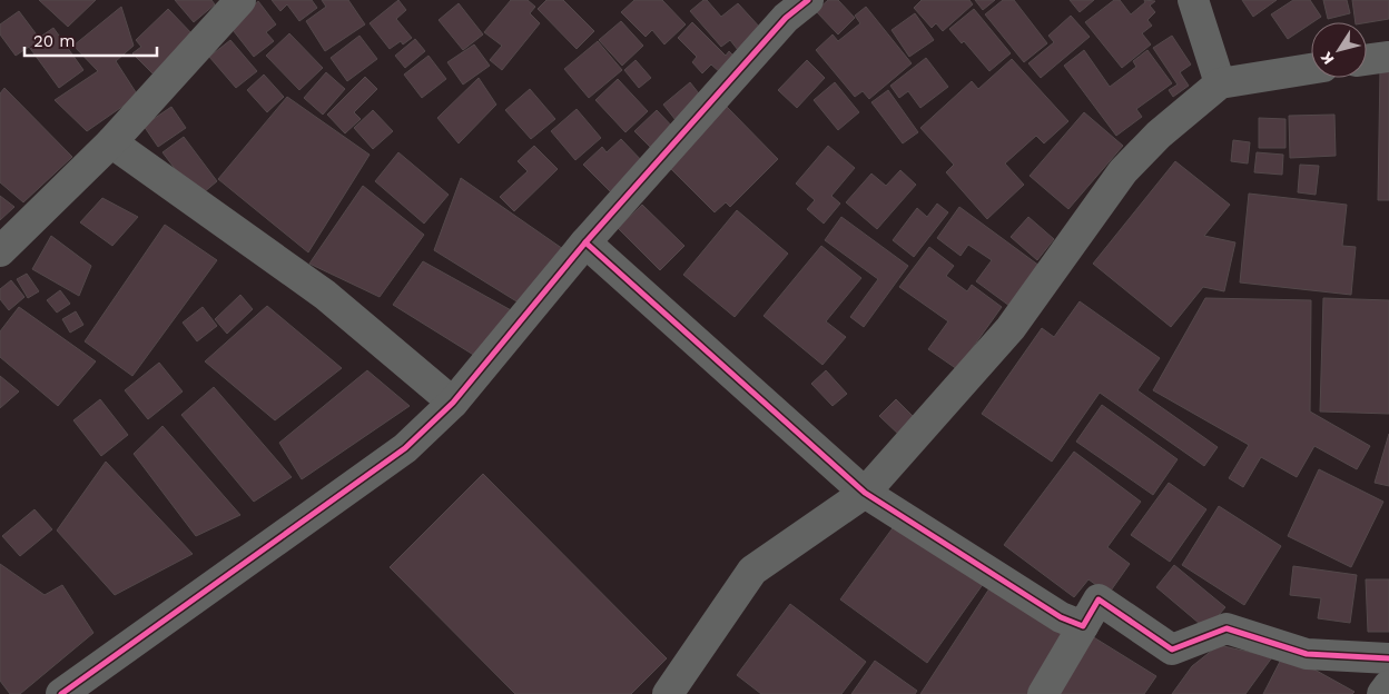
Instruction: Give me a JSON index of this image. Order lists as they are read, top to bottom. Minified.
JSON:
{"scale_bar":"20 m","north":"bottom left"}
